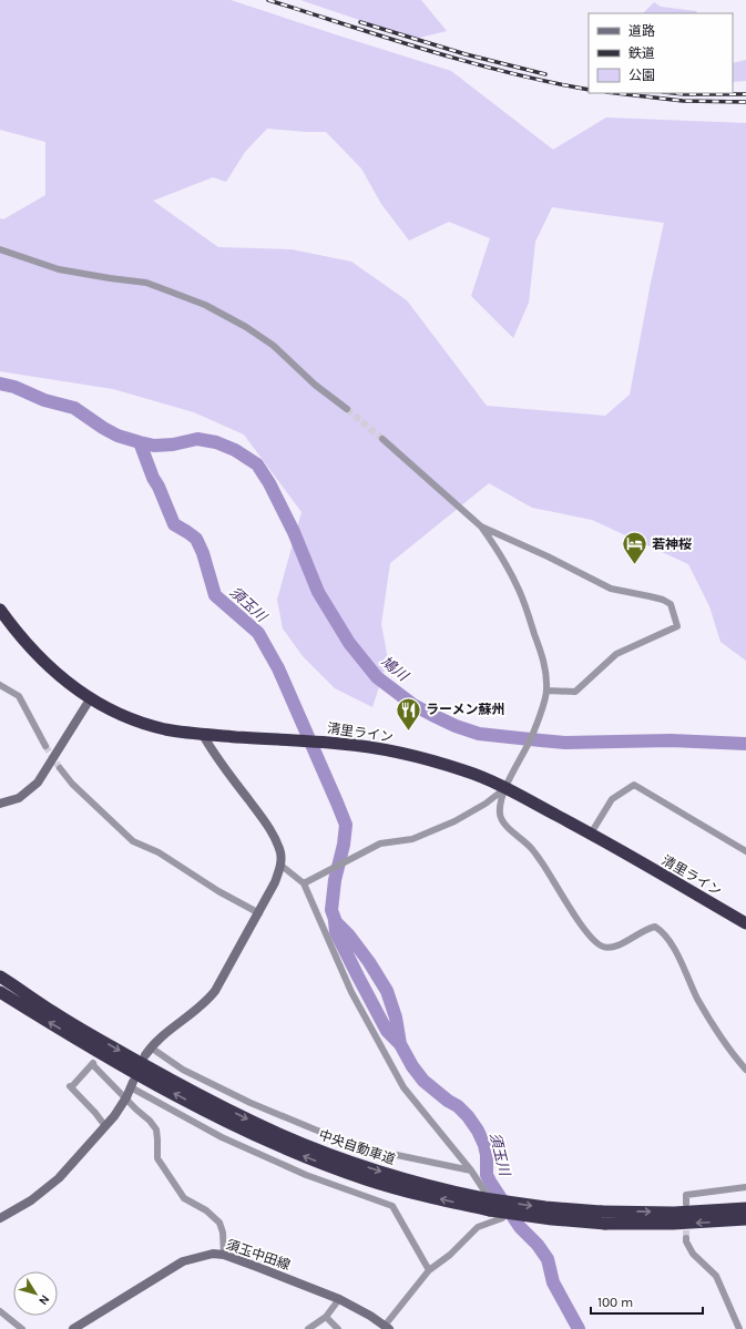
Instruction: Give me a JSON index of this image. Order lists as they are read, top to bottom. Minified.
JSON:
{"streets":{"highway":["清里ライン","中央自動車道"],"street":["須玉中田線"]},"water":["須玉川","鳩川"],"places":{"hotel":["若神桜"],"restaurant":["ラーメン蘇州"]},"legend":["道路","鉄道","公園"],"scale_bar":"100 m","north":"bottom right"}
